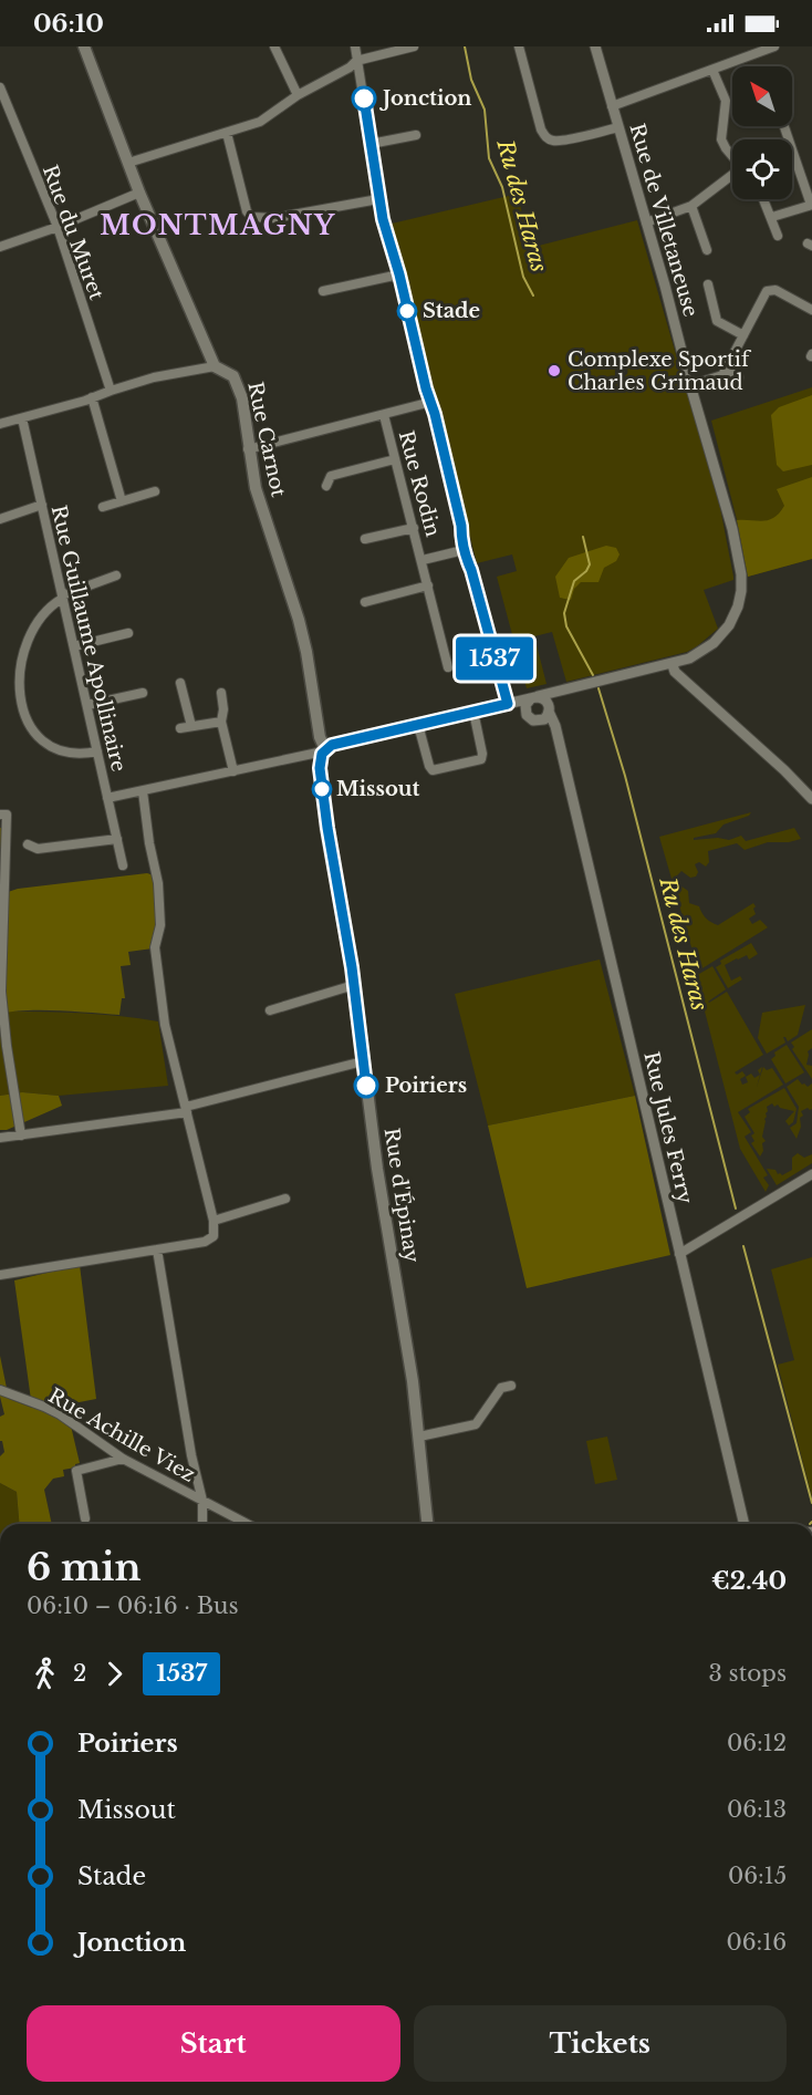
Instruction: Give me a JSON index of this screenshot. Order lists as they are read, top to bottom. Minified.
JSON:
{"streets":{"main road":["Rue Carnot","Rue d'Épinay"],"street":["Rue de Villetaneuse","Rue du Muret","Rue Rodin","Rue Guillaume Apollinaire","Rue Jules Ferry","Rue Achille Viez"]},"crossings":[["Rue Carnot","Rue d'Épinay"]],"districts":["MONTMAGNY"],"water":["Ru des Haras"],"places":["Jonction","Stade","Complexe Sportif Charles Grimaud","Missout","Poiriers"],"lines":["bus line 1537"],"north":"top left","page":{"status":"06:10","on_map":"1537","heading":["6 min","06:10 – 06:16 · Bus","€2.40"],"legs":["2","1537","3 stops"],"list":[{"name":"Poiriers","value":"06:12"},{"name":"Missout","value":"06:13"},{"name":"Stade","value":"06:15"},{"name":"Jonction","value":"06:16"}],"buttons":["Start","Tickets"]}}
